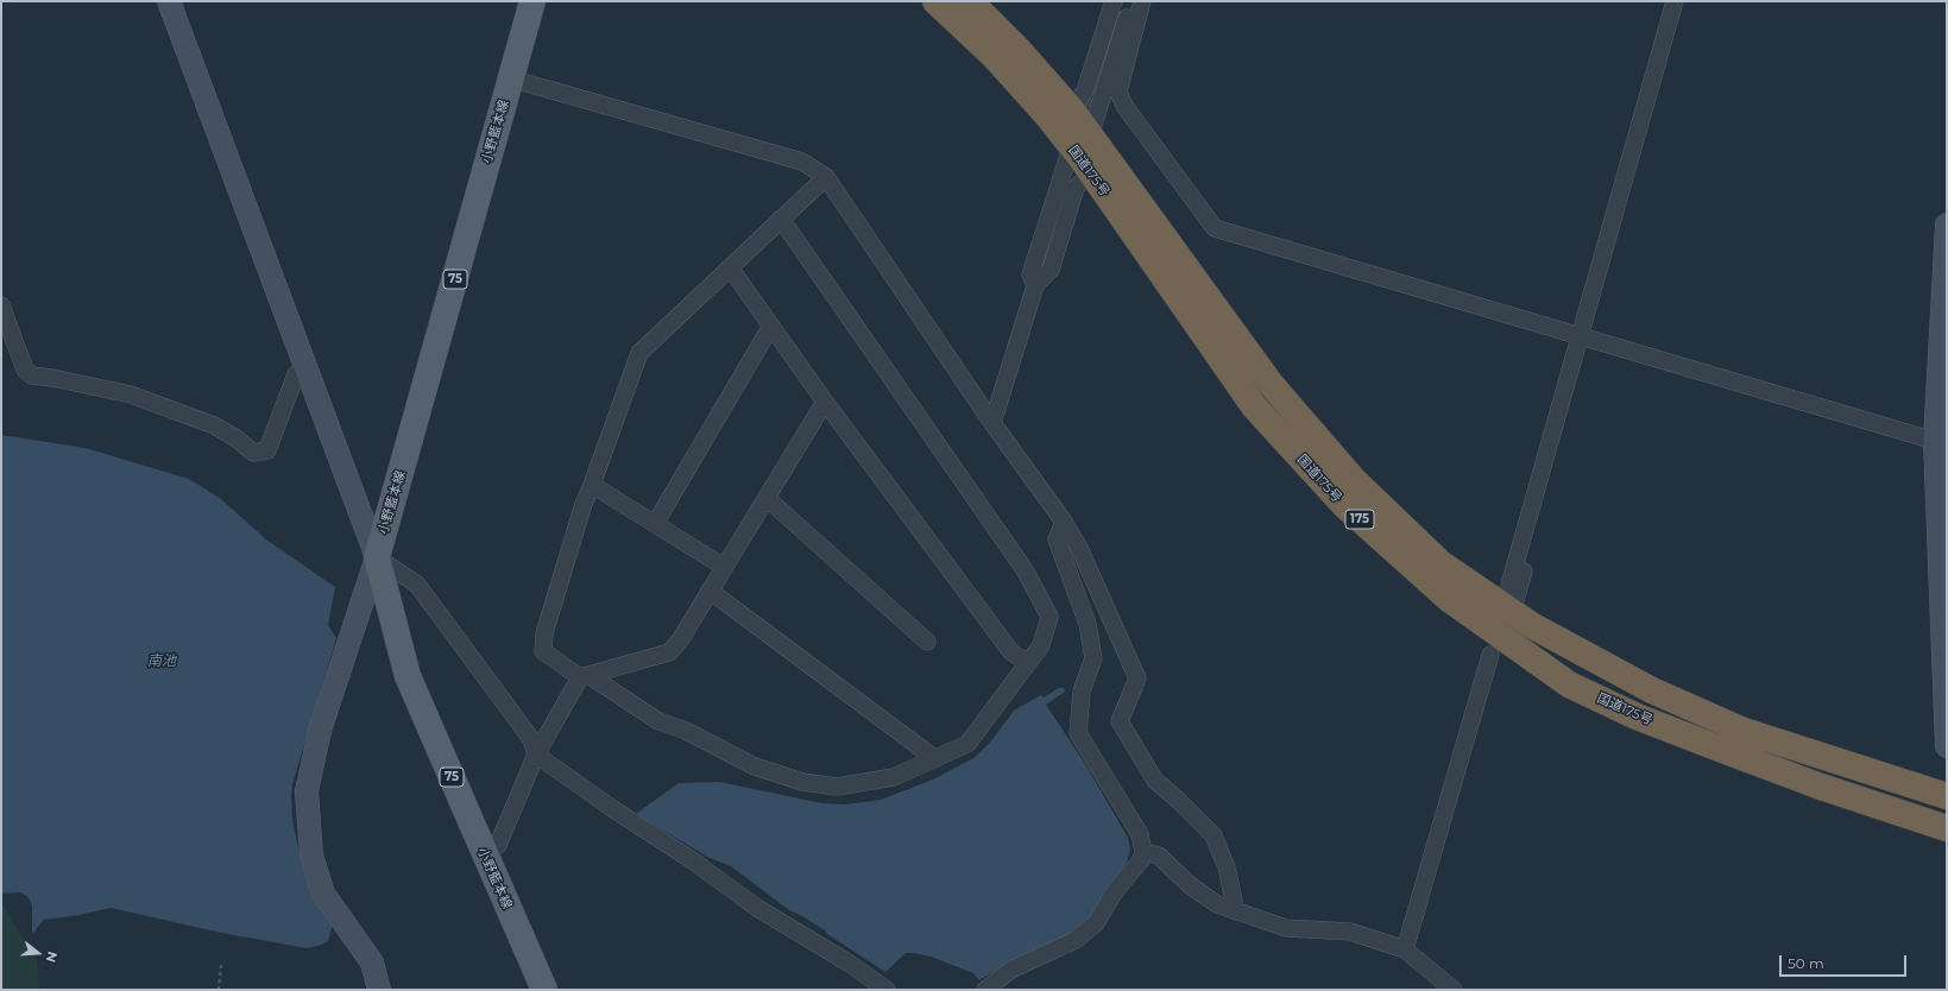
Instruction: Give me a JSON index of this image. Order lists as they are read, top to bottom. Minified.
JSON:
{"streets":{"highway":["国道175号","175"],"main road":["小野藍本線","75"]},"water":["南池"],"scale_bar":"50 m","north":"right"}
